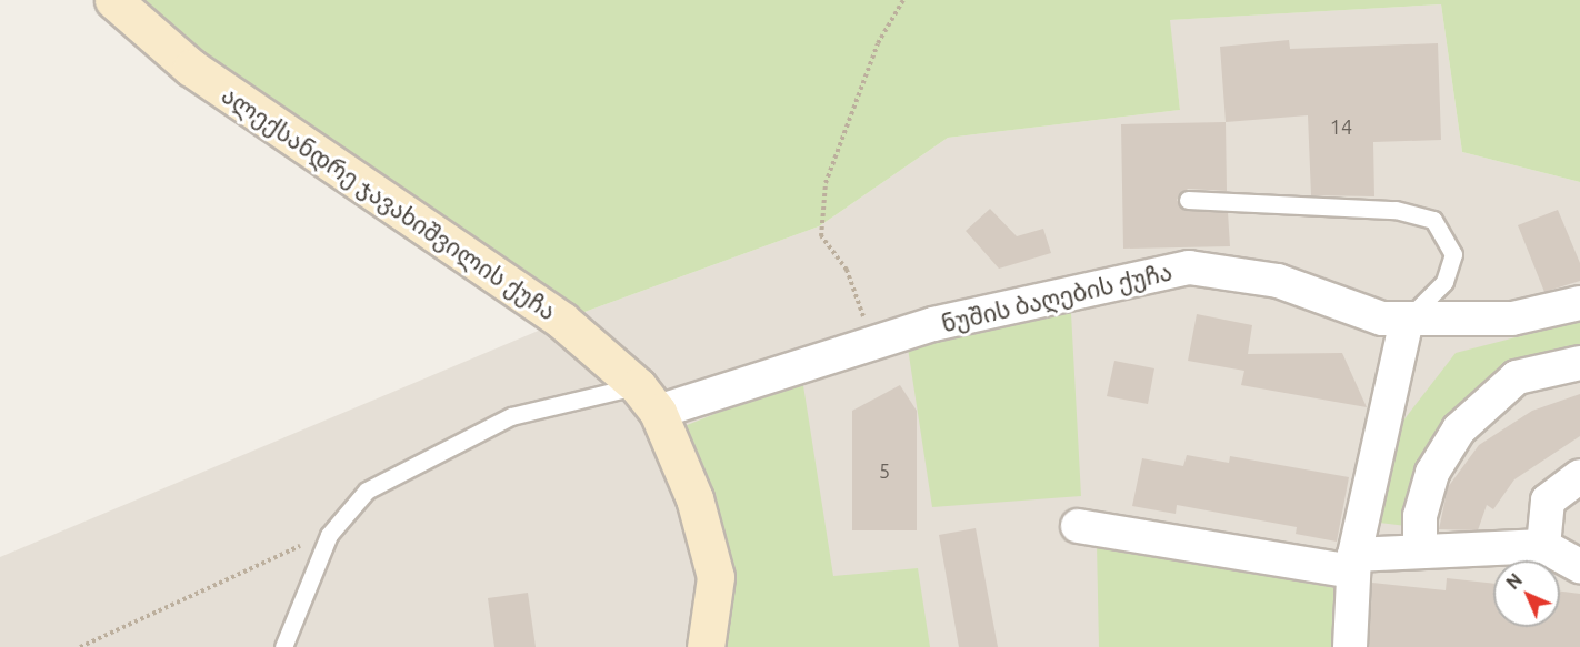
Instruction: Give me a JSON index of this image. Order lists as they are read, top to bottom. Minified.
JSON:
{"streets":{"main road":["ალექსანდრე ჯავახიშვილის ქუჩა"],"street":["ნუშის ბაღების ქუჩა"]},"crossings":[["ალექსანდრე ჯავახიშვილის ქუჩა","ნუშის ბაღების ქუჩა"]],"house_numbers":["14","5"],"north":"top left"}
